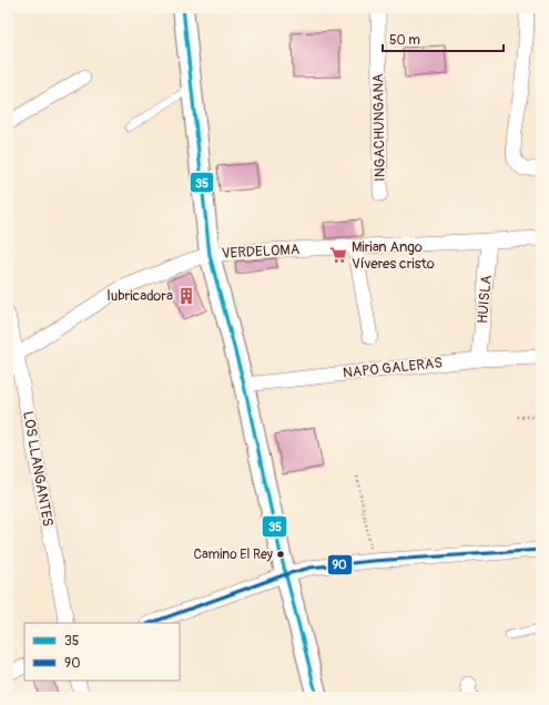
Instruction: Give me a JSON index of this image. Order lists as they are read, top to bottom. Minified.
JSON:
{"streets":{"street":["INGACHUNGANA","VERDELOMA","HUISLA","NAPO GALERAS","LOS LLANGANTES"]},"crossings":[["VERDELOMA","HUISLA"],["VERDELOMA","LOS LLANGANTES"],["HUISLA","NAPO GALERAS"]],"places":{"supermarket":["Mirian Ango Víveres cristo"],"building":["lubricadora"],"other":["Camino El Rey"]},"lines":["transit line 35","transit line 90"],"legend":["35","90"],"scale_bar":"50 m"}
